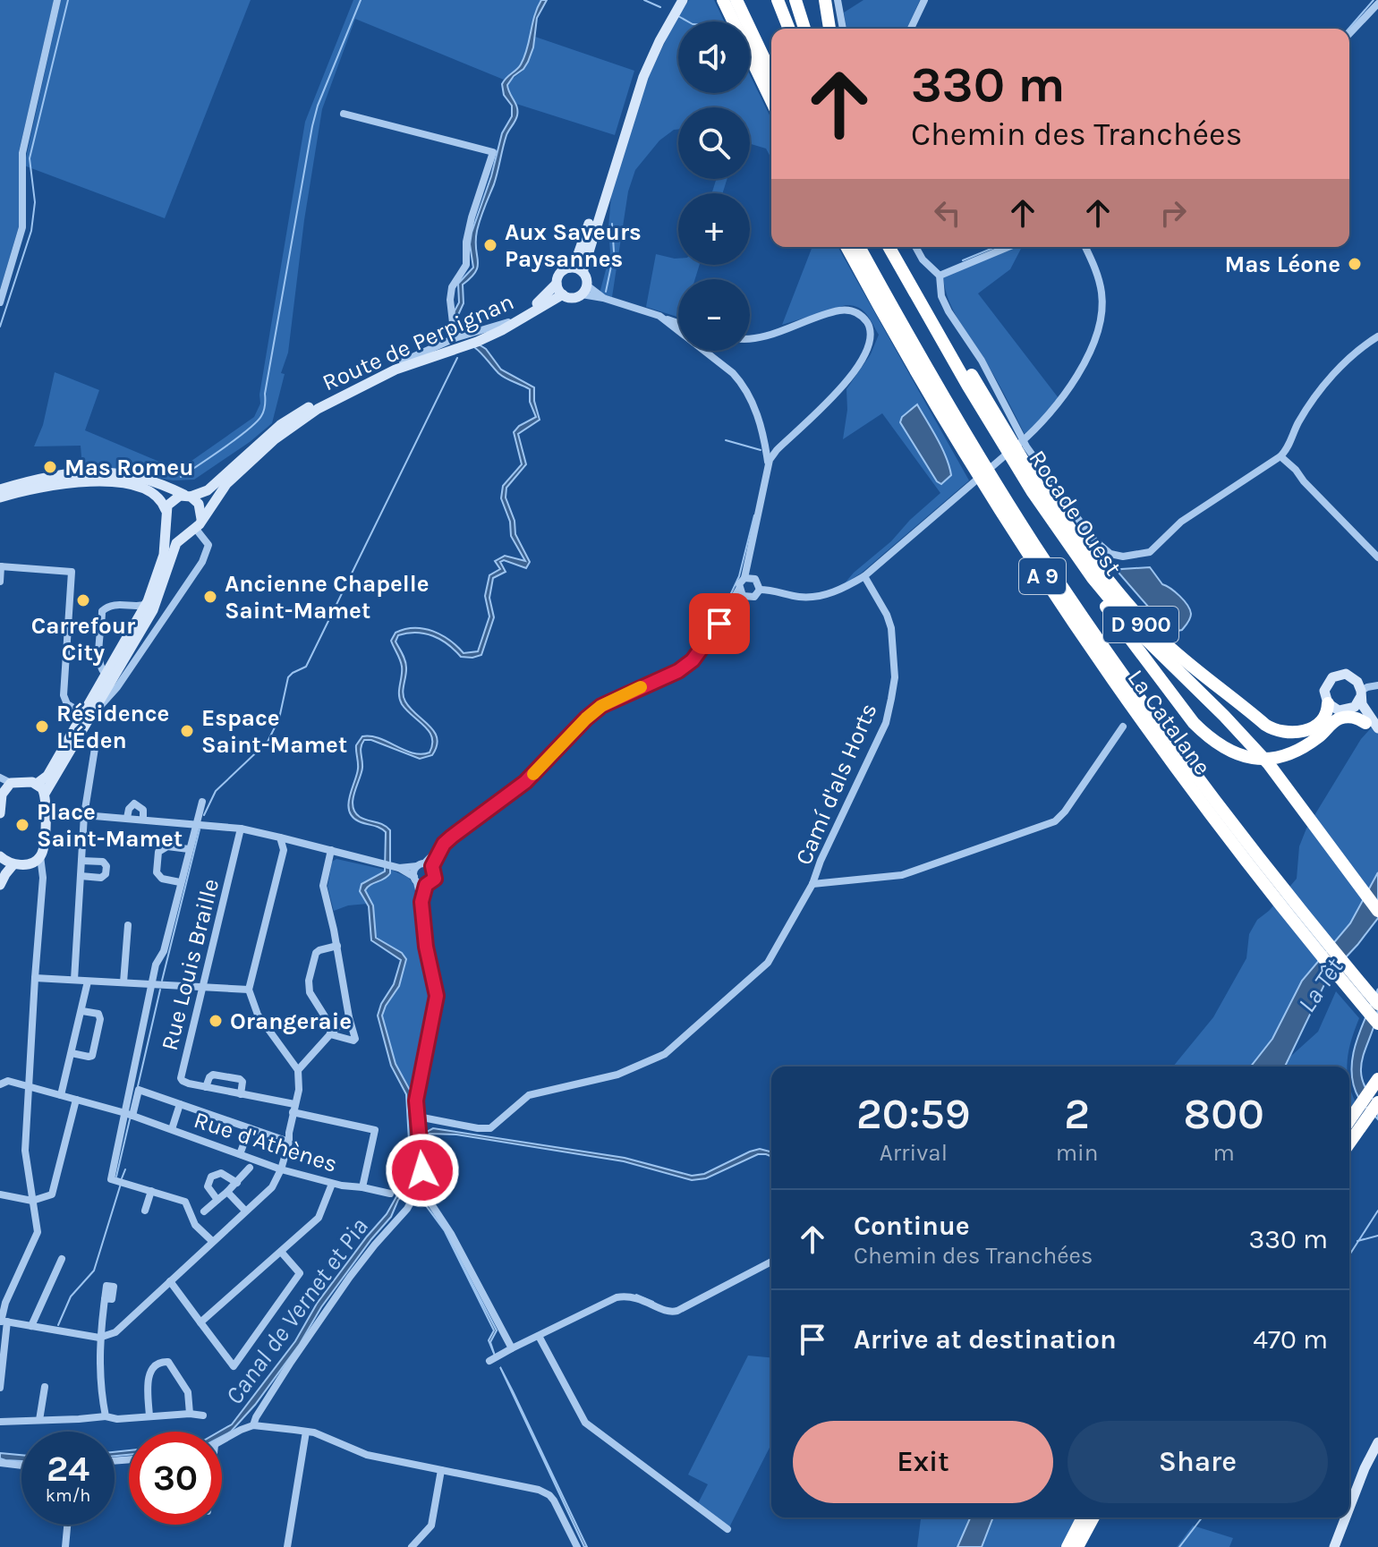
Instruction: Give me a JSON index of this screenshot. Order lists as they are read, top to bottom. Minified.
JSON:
{"streets":{"highway":["Rocade Ouest","A 9","D 900","La Catalane"],"main road":["Route de Perpignan"],"street":["Camí d'als Horts","Rue Louis Braille","Rue d'Athènes"]},"crossings":[["Rue Louis Braille","Rue d'Athènes"]],"water":["La Têt","Canal de Vernet et Pia"],"places":["Aux Saveurs Paysannes","Mas Léone","Mas Romeu","Ancienne Chapelle Saint-Mamet","Carrefour City","Résidence L'Éden","Espace Saint-Mamet","Place Saint-Mamet","Orangeraie"],"page":{"map_buttons":["+","−"],"turn":["330 m","Chemin des Tranchées"],"eta":["20:59","Arrival","2","min","800","m"],"list":[{"name":"Continue","note":"Chemin des Tranchées","value":"330 m"},{"name":"Arrive at destination","value":"470 m"}],"buttons":["Exit","Share"],"speed":"24 km/h","limit":"30"}}
